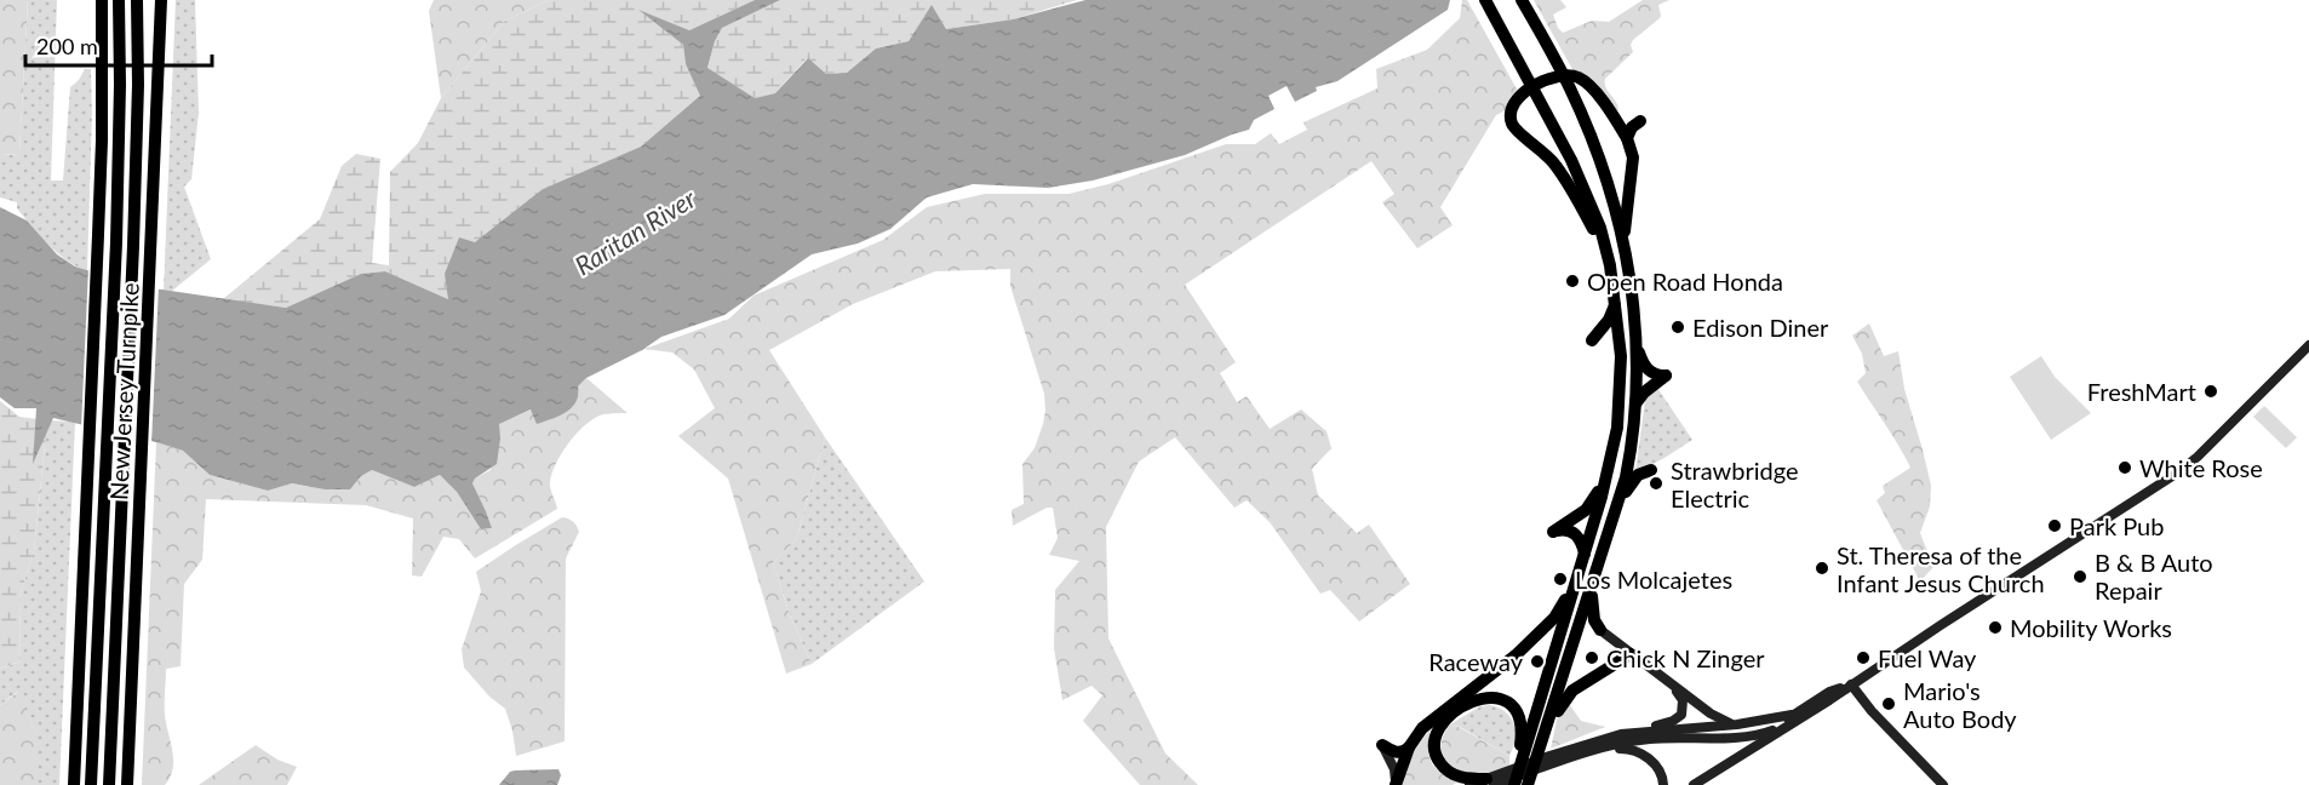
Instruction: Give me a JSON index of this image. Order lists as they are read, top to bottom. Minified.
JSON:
{"streets":{"highway":["New Jersey Turnpike"]},"water":["Raritan River"],"places":["Open Road Honda","Edison Diner","FreshMart","White Rose","Strawbridge Electric","Park Pub","St. Theresa of the Infant Jesus Church","B & B Auto Repair","Los Molcajetes","Mobility Works","Chick N Zinger","Fuel Way","Raceway","Mario's Auto Body"],"scale_bar":"200 m"}
